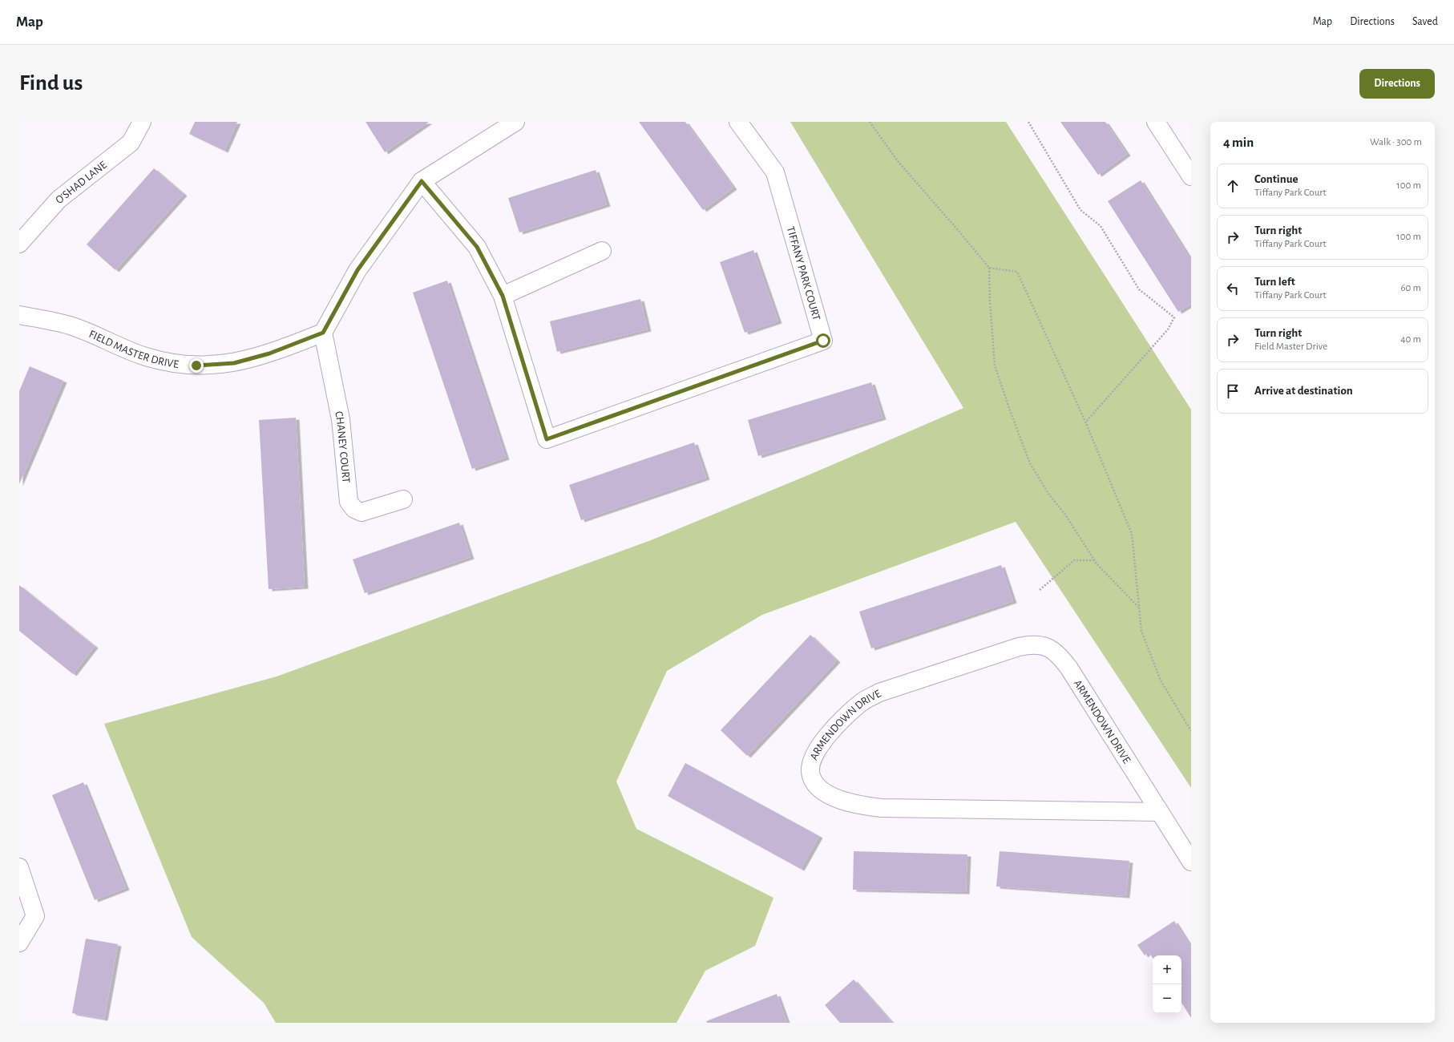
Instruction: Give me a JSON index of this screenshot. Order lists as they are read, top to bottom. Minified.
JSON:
{"streets":{"street":["O'SHAD LANE","TIFFANY PARK COURT","FIELD MASTER DRIVE","CHANEY COURT","ARMENDOWN DRIVE"]},"crossings":[["FIELD MASTER DRIVE","CHANEY COURT"]],"page":{"header":"Map","nav":["Map","Directions","Saved"],"buttons":"Directions","title":"Find us","heading":["4 min","Walk · 300 m"],"list":[["Continue","Tiffany Park Court","100 m"],["Turn right","Tiffany Park Court","100 m"],["Turn left","Tiffany Park Court","60 m"],["Turn right","Field Master Drive","40 m"],"Arrive at destination"],"map_buttons":["+","−"]}}
